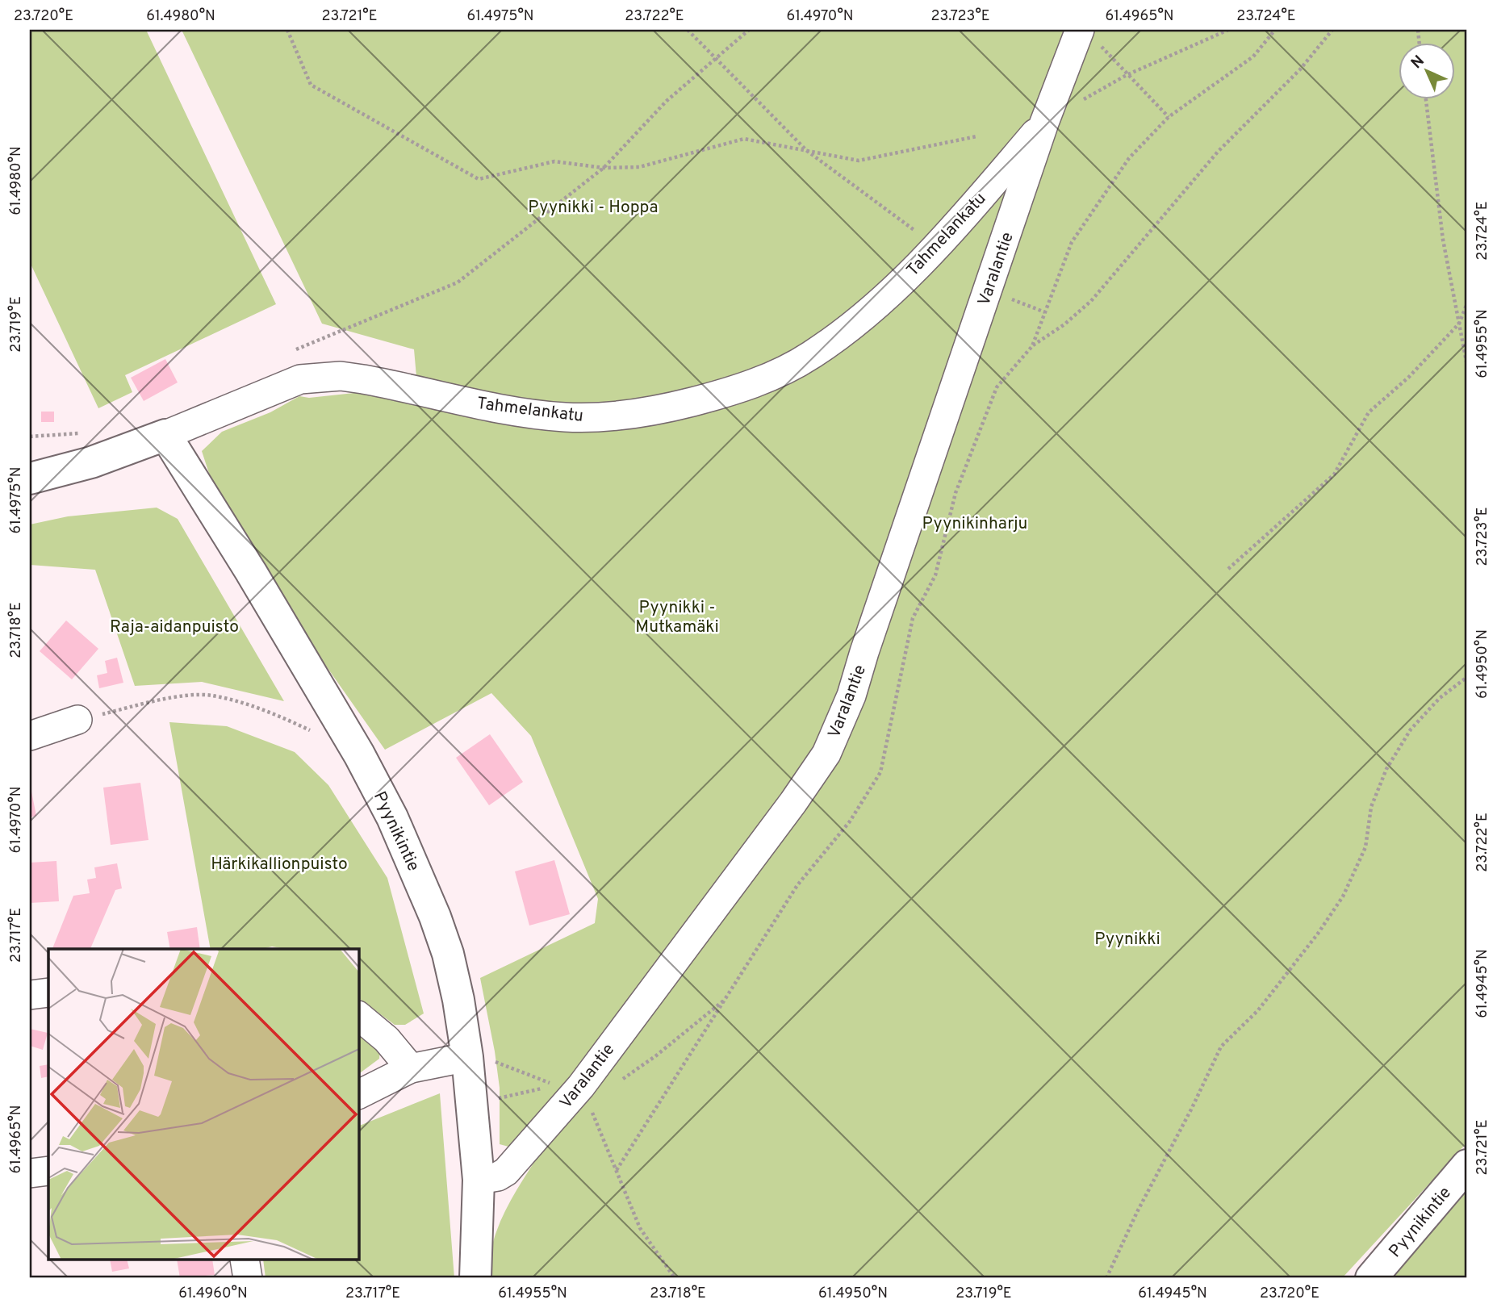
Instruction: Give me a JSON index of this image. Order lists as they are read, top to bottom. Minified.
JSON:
{"streets":{"street":["Tahmelankatu","Varalantie","Pyynikintie"]},"crossings":[["Tahmelankatu","Varalantie"],["Tahmelankatu","Pyynikintie"],["Varalantie","Pyynikintie"]],"parks":["Pyynikki - Hoppa","Pyynikinharju","Pyynikki - Mutkamäki","Raja-aidanpuisto","Härkikallionpuisto","Pyynikki"],"north":"top left","coordinates":["23.720°E","61.4980°N","23.721°E","61.4975°N","23.722°E","61.4970°N","23.723°E","61.4965°N","23.724°E","23.719°E","61.4955°N","23.718°E","61.4950°N","23.717°E","61.4945°N","61.4960°N"]}
